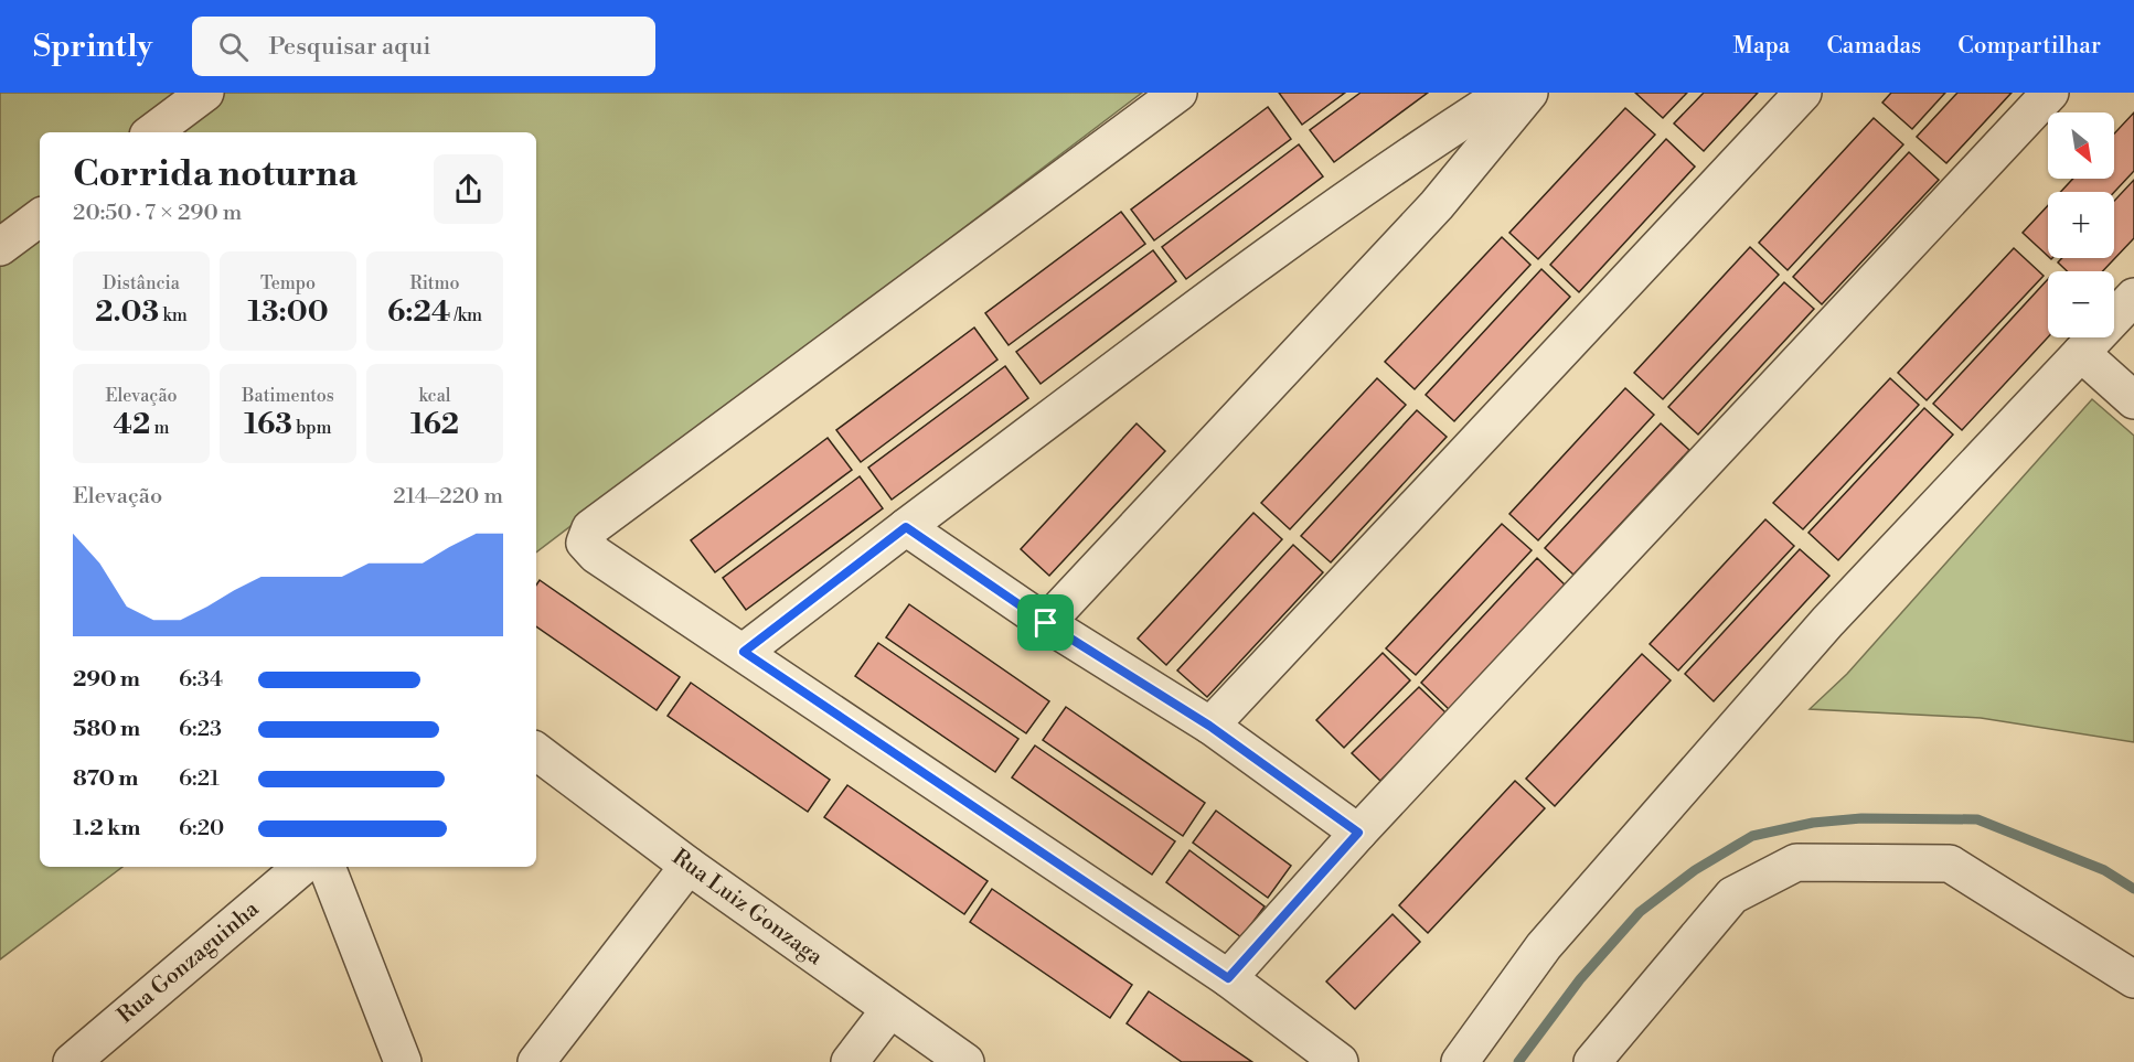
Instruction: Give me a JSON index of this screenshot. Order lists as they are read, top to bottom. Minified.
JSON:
{"streets":{"street":["Rua Luiz Gonzaga","Rua Gonzaguinha"]},"north":"bottom right","page":{"header":"Sprintly","search":"Pesquisar aqui","nav":["Mapa","Camadas","Compartilhar"],"map_buttons":["+","−"],"heading":["Corrida noturna","20:50 · 7 × 290 m"],"stats":[["Distância","2.03 km"],["Tempo","13:00"],["Ritmo","6:24 /km"],["Elevação","42 m"],["Batimentos","163 bpm"],["kcal","162"]],"chart":["Elevação","214–220 m"],"list":[{"name":"290 m","note":"6:34"},{"name":"580 m","note":"6:23"},{"name":"870 m","note":"6:21"},{"name":"1.2 km","note":"6:20"}]}}
